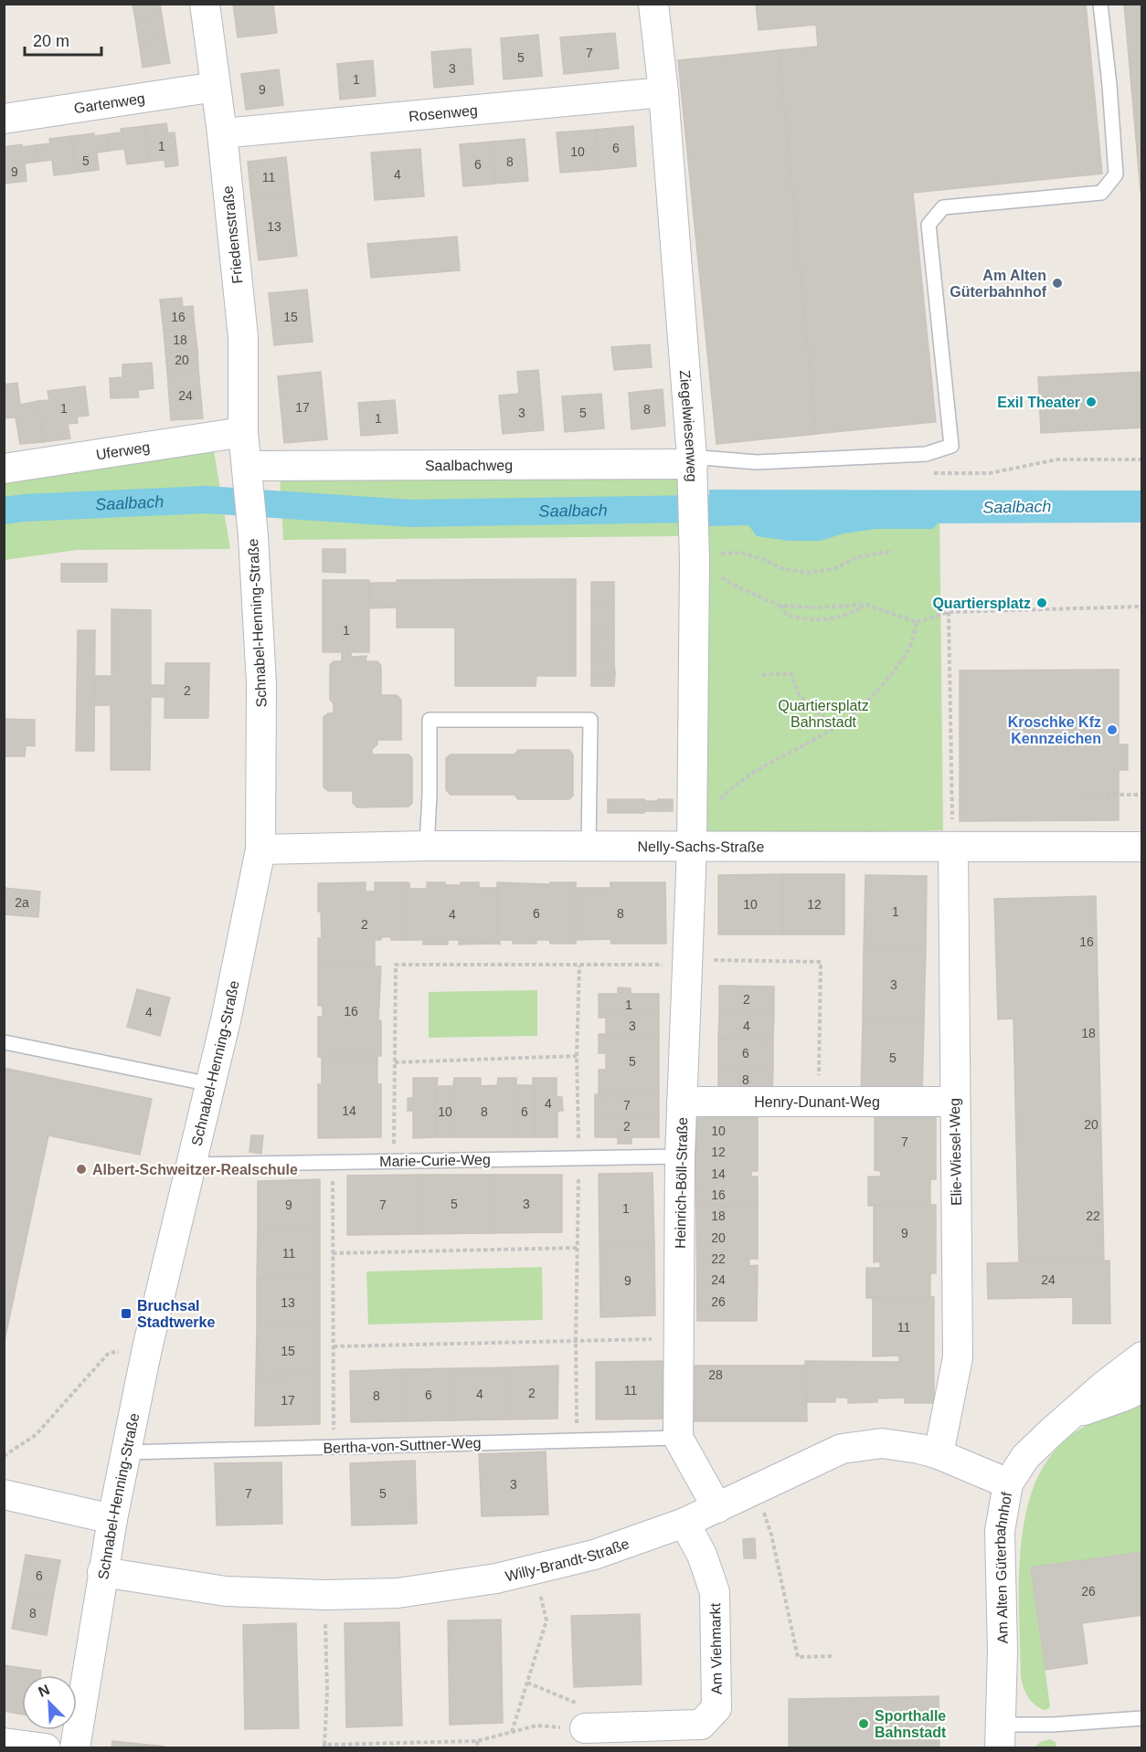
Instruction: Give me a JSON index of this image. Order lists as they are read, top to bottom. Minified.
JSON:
{"streets":{"street":["Gartenweg","Rosenweg","Friedensstraße","Ziegelwiesenweg","Uferweg","Saalbachweg","Schnabel-Henning-Straße","Nelly-Sachs-Straße","Henry-Dunant-Weg","Elie-Wiesel-Weg","Heinrich-Böll-Straße","Willy-Brandt-Straße","Am Alten Güterbahnhof","Am Viehmarkt"],"lane":["Marie-Curie-Weg","Bertha-von-Suttner-Weg"]},"crossings":[["Gartenweg","Friedensstraße"],["Rosenweg","Friedensstraße"],["Rosenweg","Ziegelwiesenweg"],["Friedensstraße","Uferweg"],["Friedensstraße","Saalbachweg"],["Friedensstraße","Schnabel-Henning-Straße"],["Ziegelwiesenweg","Saalbachweg"],["Ziegelwiesenweg","Nelly-Sachs-Straße"],["Ziegelwiesenweg","Heinrich-Böll-Straße"],["Saalbachweg","Schnabel-Henning-Straße"],["Schnabel-Henning-Straße","Nelly-Sachs-Straße"],["Schnabel-Henning-Straße","Marie-Curie-Weg"],["Schnabel-Henning-Straße","Bertha-von-Suttner-Weg"],["Schnabel-Henning-Straße","Willy-Brandt-Straße"],["Nelly-Sachs-Straße","Elie-Wiesel-Weg"],["Nelly-Sachs-Straße","Heinrich-Böll-Straße"],["Henry-Dunant-Weg","Elie-Wiesel-Weg"],["Henry-Dunant-Weg","Heinrich-Böll-Straße"],["Elie-Wiesel-Weg","Willy-Brandt-Straße"],["Marie-Curie-Weg","Heinrich-Böll-Straße"],["Heinrich-Böll-Straße","Bertha-von-Suttner-Weg"],["Heinrich-Böll-Straße","Willy-Brandt-Straße"],["Willy-Brandt-Straße","Am Alten Güterbahnhof"],["Willy-Brandt-Straße","Am Viehmarkt"]],"water":["Saalbach"],"parks":["Quartiersplatz Bahnstadt"],"places":{"other":["Am Alten Güterbahnhof","Exil Theater","Quartiersplatz","Kroschke Kfz Kennzeichen","Albert-Schweitzer-Realschule","Sporthalle Bahnstadt"],"transit":["Bruchsal Stadtwerke"]},"house_numbers":["7","5","3","1","9","1","6","10","5","8","6","9","4","11","13","16","15","18","20","24","17","1","8","3","5","1","1","2","2a","10","12","1","6","8","4","2","16","3","2","1","16","4","3","4","18","6","5","5","8","4","7","14","10","8","6","20","2","10","7","12","14","16","5","3","9","7","1","18","22","9","20","11","22","24","24","9","26","13","11","15","28","11","2","4","6","8","17","3","7","5","6","26","8"],"scale_bar":"20 m","north":"top left"}
